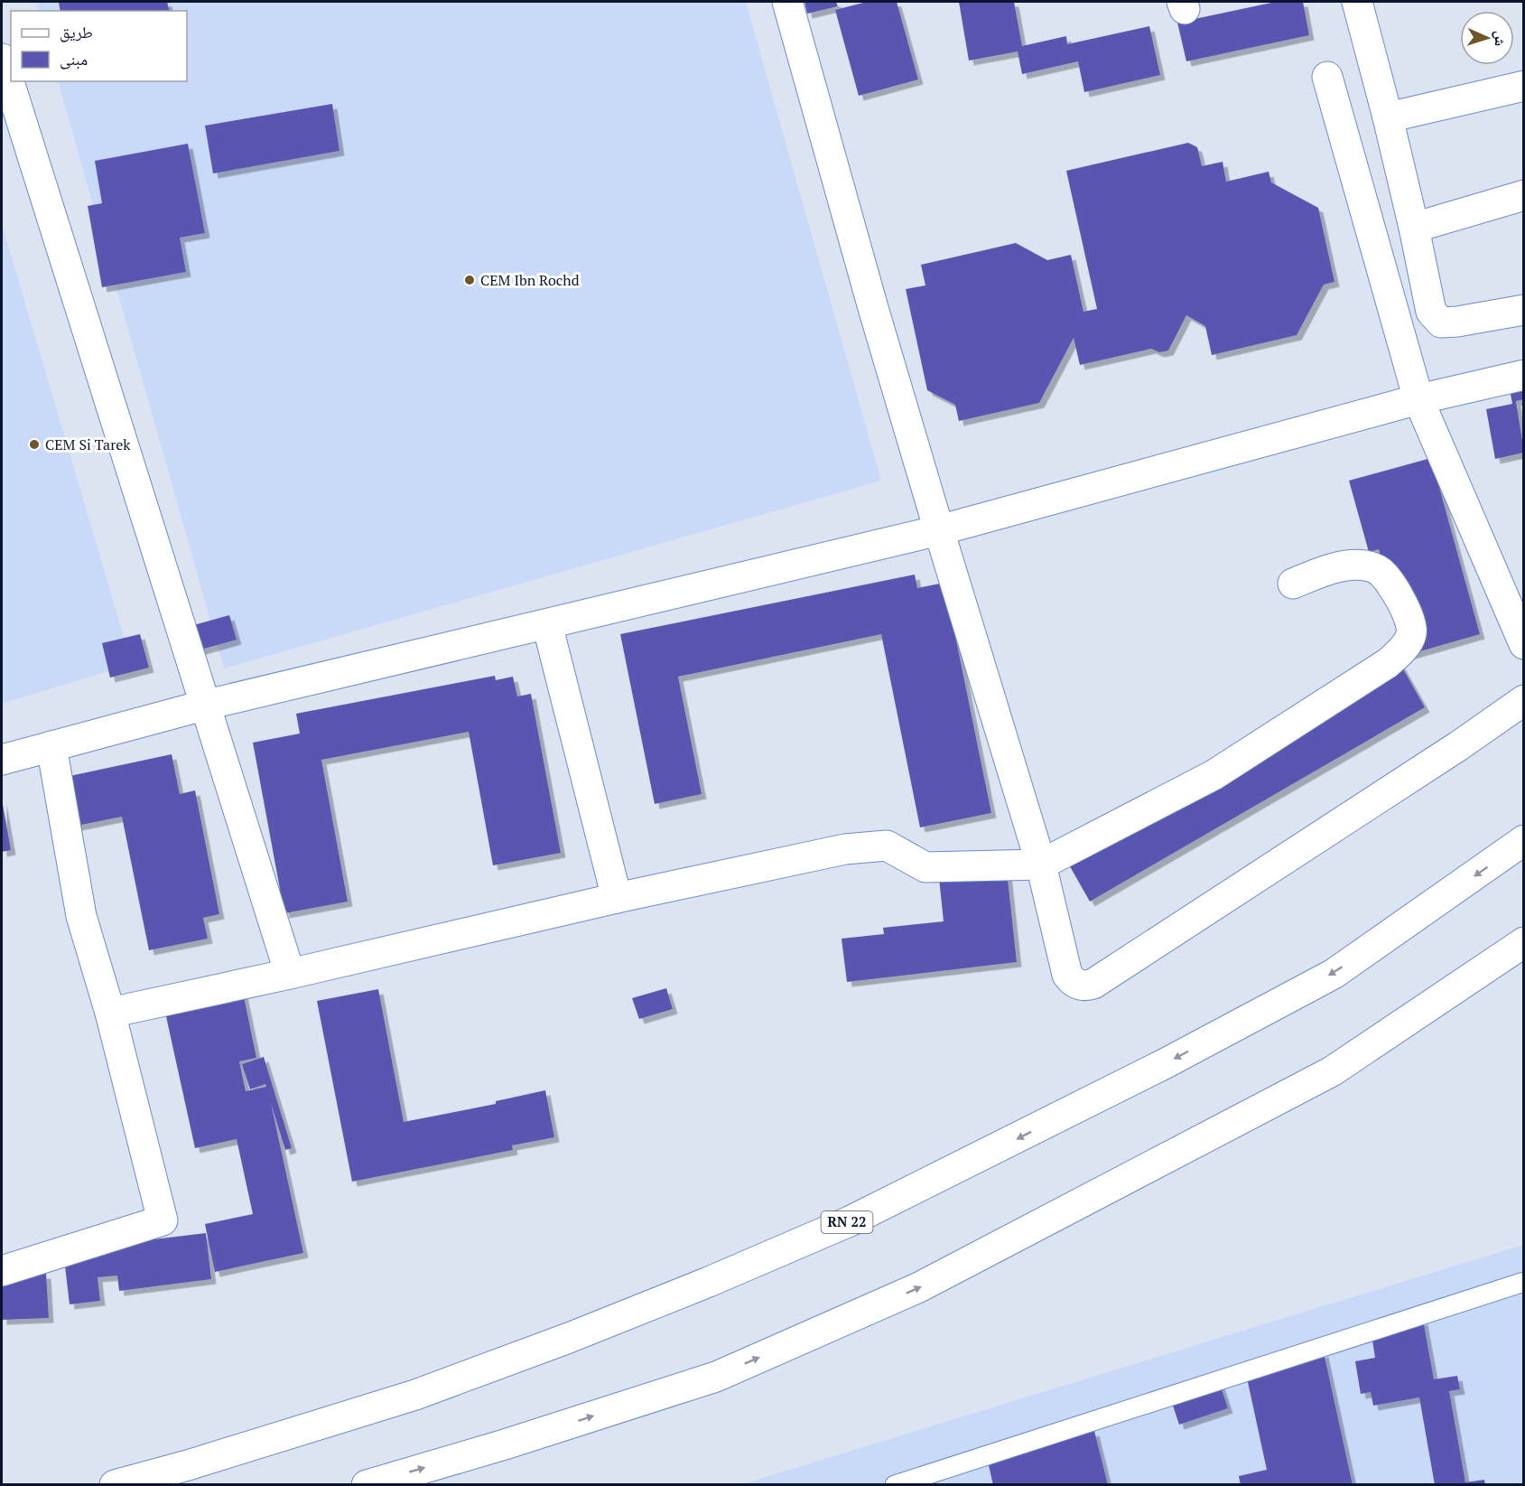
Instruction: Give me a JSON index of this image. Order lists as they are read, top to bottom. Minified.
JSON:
{"streets":{"main road":["RN 22"]},"places":["CEM Ibn Rochd","CEM Si Tarek"],"legend":["طريق","مبنى"],"north":"right"}
